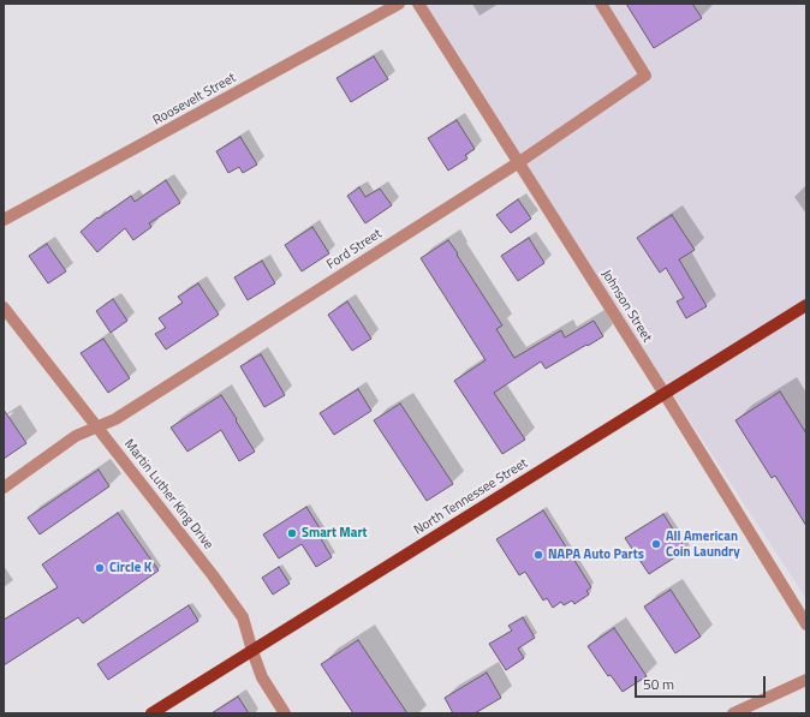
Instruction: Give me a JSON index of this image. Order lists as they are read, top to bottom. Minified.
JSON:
{"streets":{"main road":["North Tennessee Street"],"street":["Roosevelt Street","Ford Street","Johnson Street","Martin Luther King Drive"]},"crossings":[["Ford Street","Johnson Street"],["Ford Street","Martin Luther King Drive"],["Johnson Street","North Tennessee Street"],["Martin Luther King Drive","North Tennessee Street"]],"places":["Smart Mart","All American Coin Laundry","NAPA Auto Parts","Circle K"],"scale_bar":"50 m"}
